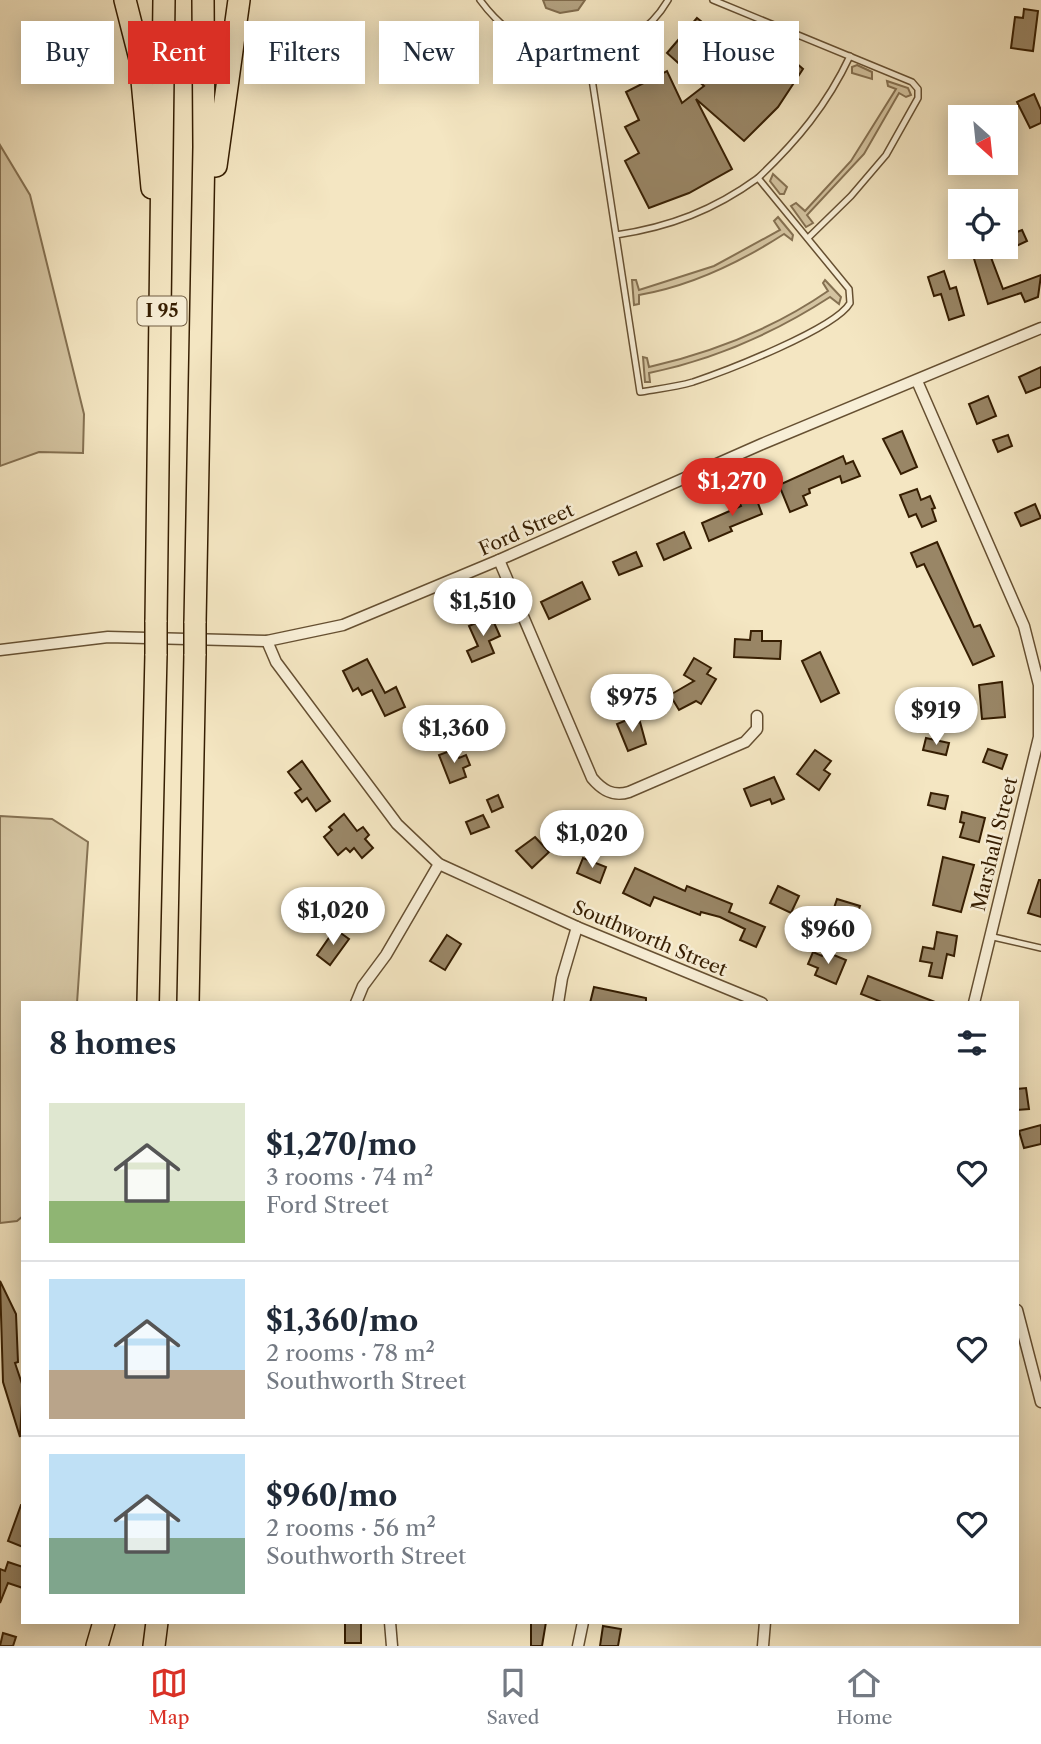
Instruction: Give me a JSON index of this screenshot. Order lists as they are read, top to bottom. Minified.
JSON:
{"streets":{"highway":["I 95"],"street":["Ford Street","Marshall Street","Southworth Street"]},"crossings":[["Ford Street","Marshall Street"],["Ford Street","Southworth Street"]],"north":"bottom right","page":{"chip":["Buy","Rent","Filters","New","Apartment","House"],"price":["$1,270","$1,510","$975","$919","$1,360","$1,020","$1,020","$960"],"heading":"8 homes","list":[{"name":"$1,270/mo","note":"3 rooms · 74 m² · Ford Street"},{"name":"$1,360/mo","note":"2 rooms · 78 m² · Southworth Street"},{"name":"$960/mo","note":"2 rooms · 56 m² · Southworth Street"}],"tabs":["Map","Saved","Home"]}}
